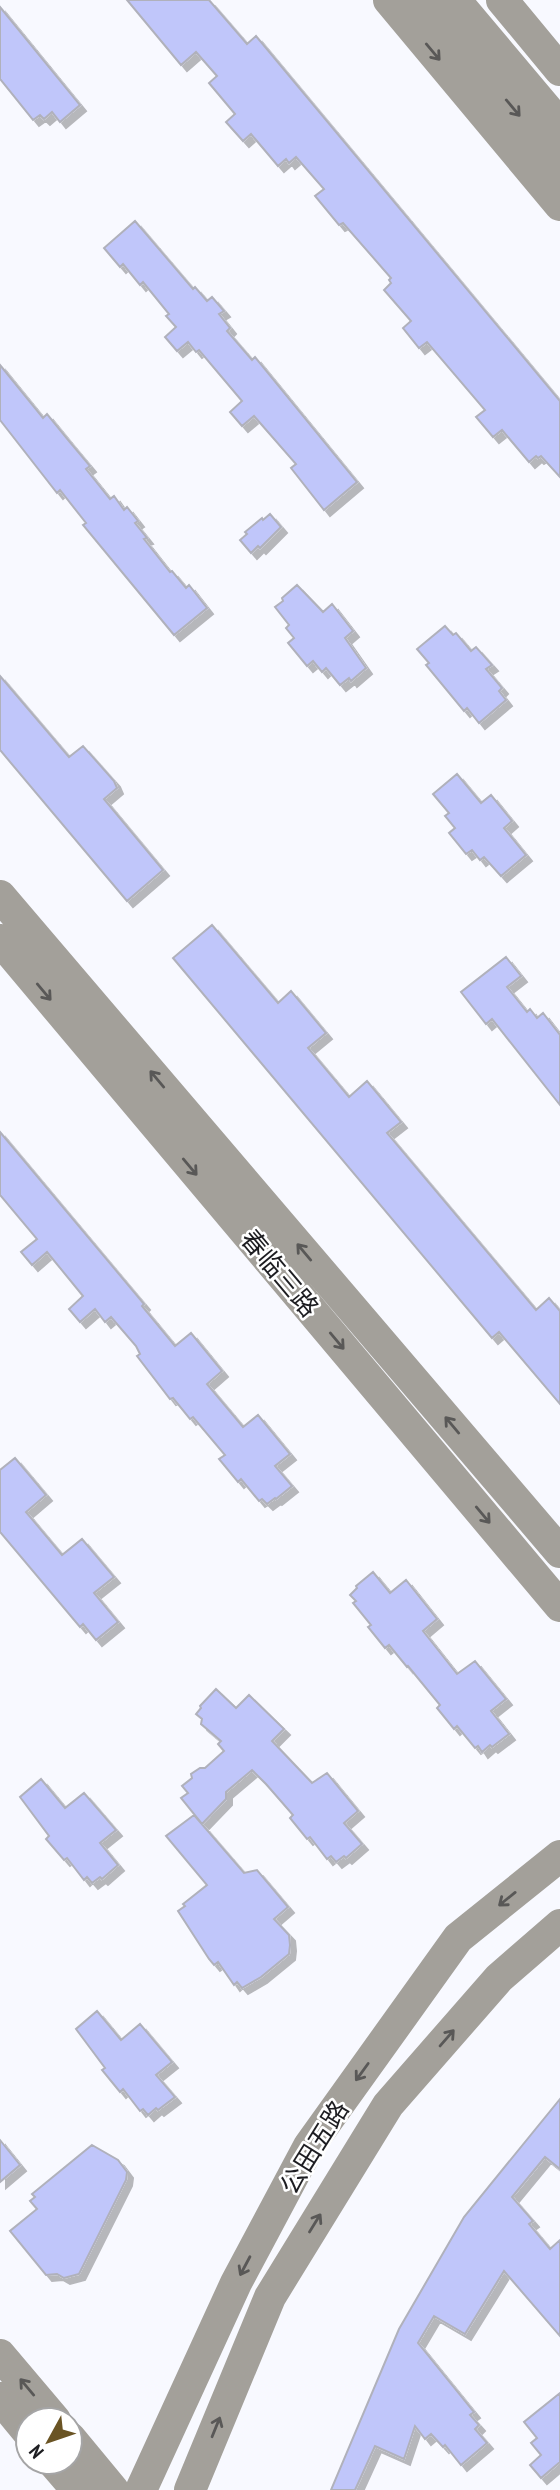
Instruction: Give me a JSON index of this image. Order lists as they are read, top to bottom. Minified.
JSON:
{"streets":{"street":["春临三路","公田五路"]},"north":"bottom left"}
